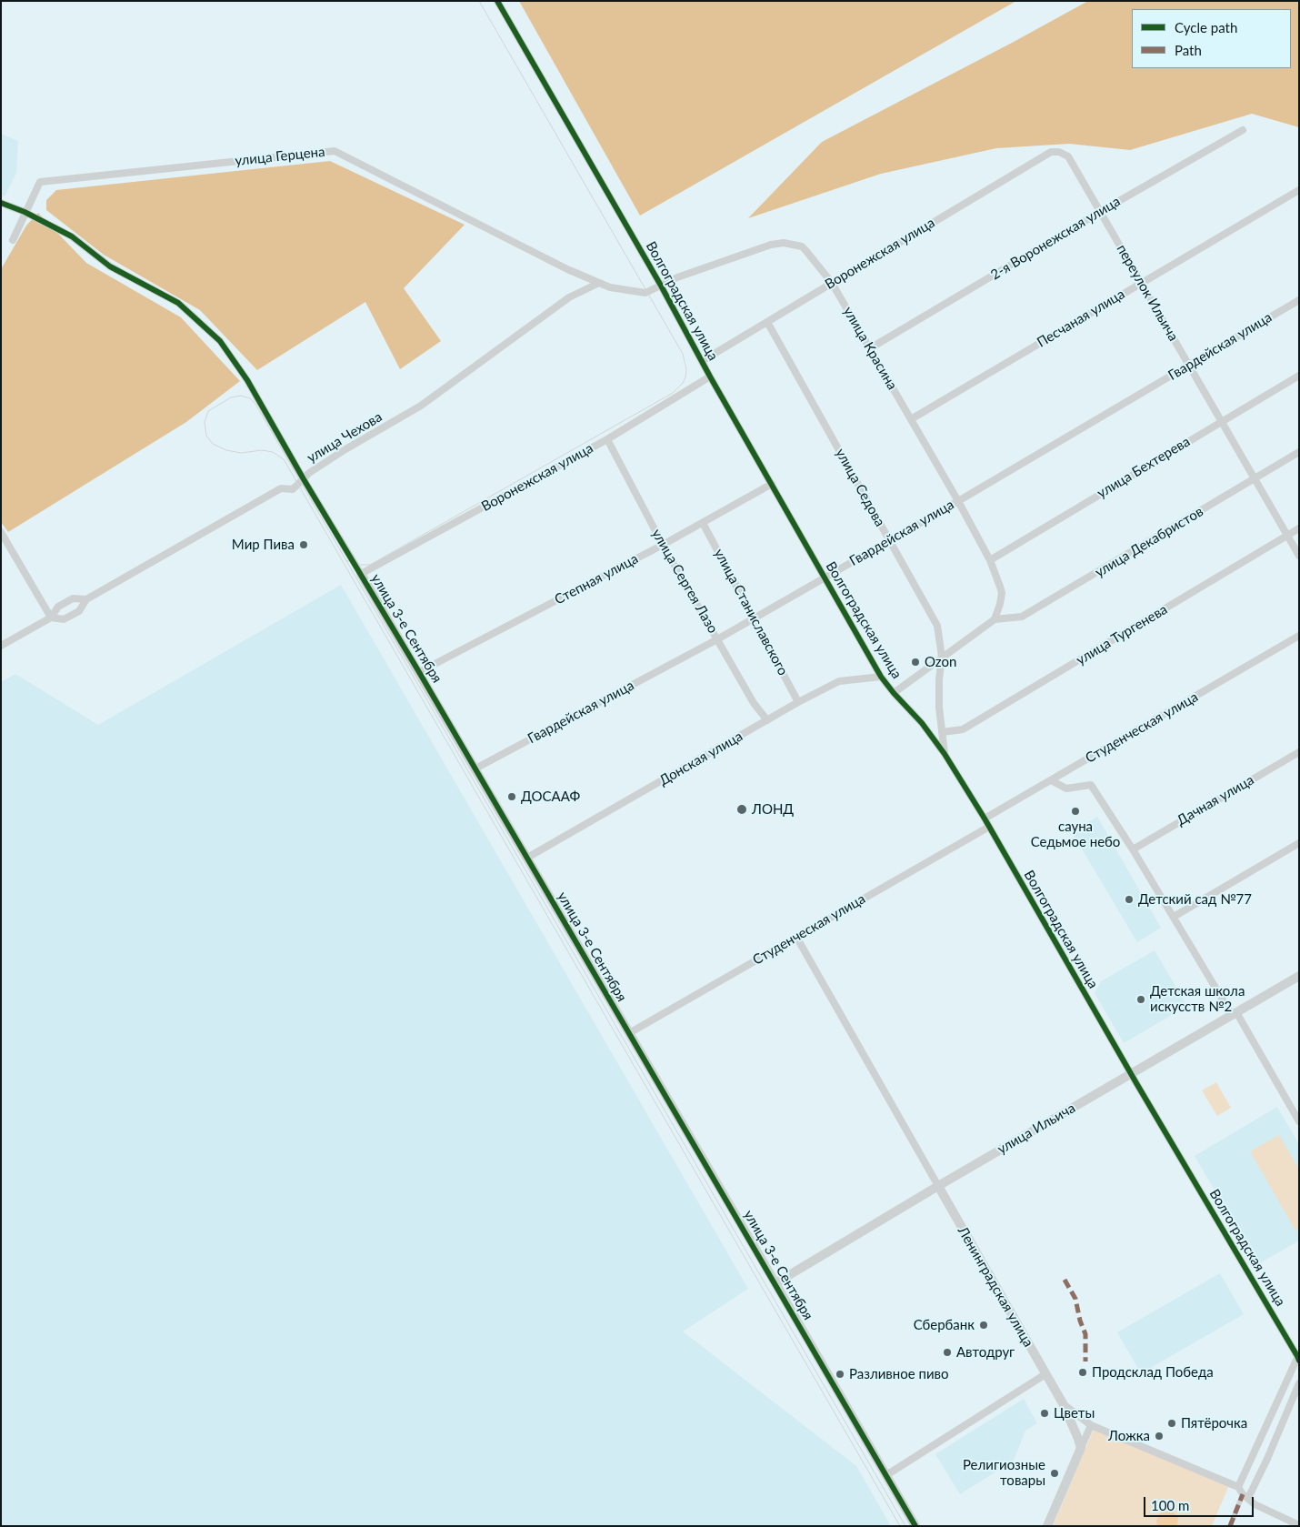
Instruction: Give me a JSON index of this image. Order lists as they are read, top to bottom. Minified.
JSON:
{"streets":{"street":["улица Герцена","2-я Воронежская улица","Воронежская улица","переулок Ильича","Волгоградская улица","Песчаная улица","Гвардейская улица","улица Красина","улица Чехова","улица Бехтерева","улица Седова","улица Декабристов","Степная улица","улица Сергея Лазо","улица Станиславского","улица 3-е Сентября","улица Тургенева","Студенческая улица","Донская улица","Дачная улица","улица Ильича","Ленинградская улица"]},"crossings":[["улица Герцена","Волгоградская улица"],["улица Герцена","улица Красина"],["улица Герцена","улица Чехова"],["улица Герцена","улица 3-е Сентября"],["2-я Воронежская улица","переулок Ильича"],["2-я Воронежская улица","улица Красина"],["Воронежская улица","переулок Ильича"],["Воронежская улица","Волгоградская улица"],["Воронежская улица","улица Красина"],["Воронежская улица","улица Седова"],["Воронежская улица","улица Сергея Лазо"],["Воронежская улица","улица 3-е Сентября"],["переулок Ильича","Песчаная улица"],["переулок Ильича","Гвардейская улица"],["переулок Ильича","улица Бехтерева"],["переулок Ильича","улица Декабристов"],["переулок Ильича","улица Тургенева"],["Волгоградская улица","Гвардейская улица"],["Волгоградская улица","улица Красина"],["Волгоградская улица","улица Седова"],["Волгоградская улица","Степная улица"],["Волгоградская улица","улица Тургенева"],["Волгоградская улица","Студенческая улица"],["Волгоградская улица","Донская улица"],["Волгоградская улица","улица Ильича"],["Песчаная улица","улица Красина"],["Гвардейская улица","улица Красина"],["Гвардейская улица","улица Седова"],["Гвардейская улица","улица Сергея Лазо"],["Гвардейская улица","улица Станиславского"],["Гвардейская улица","улица 3-е Сентября"],["улица Красина","улица Бехтерева"],["улица Красина","улица Декабристов"],["улица Чехова","улица 3-е Сентября"],["улица Седова","улица Тургенева"],["Степная улица","улица Сергея Лазо"],["Степная улица","улица Станиславского"],["Степная улица","улица 3-е Сентября"],["улица Сергея Лазо","Донская улица"],["улица Станиславского","Донская улица"],["улица 3-е Сентября","Студенческая улица"],["улица 3-е Сентября","Донская улица"],["улица 3-е Сентября","улица Ильича"],["Студенческая улица","Ленинградская улица"],["улица Ильича","Ленинградская улица"]],"places":["Мир Пива","Ozon","ДОСААФ","ЛОНД","сауна Седьмое небо","Детский сад №77","Детская школа искусств №2","Сбербанк","Автодруг","Продсклад Победа","Разливное пиво","Цветы","Пятёрочка","Ложка","Религиозные товары"],"legend":["Cycle path","Path"],"scale_bar":"100 m"}
